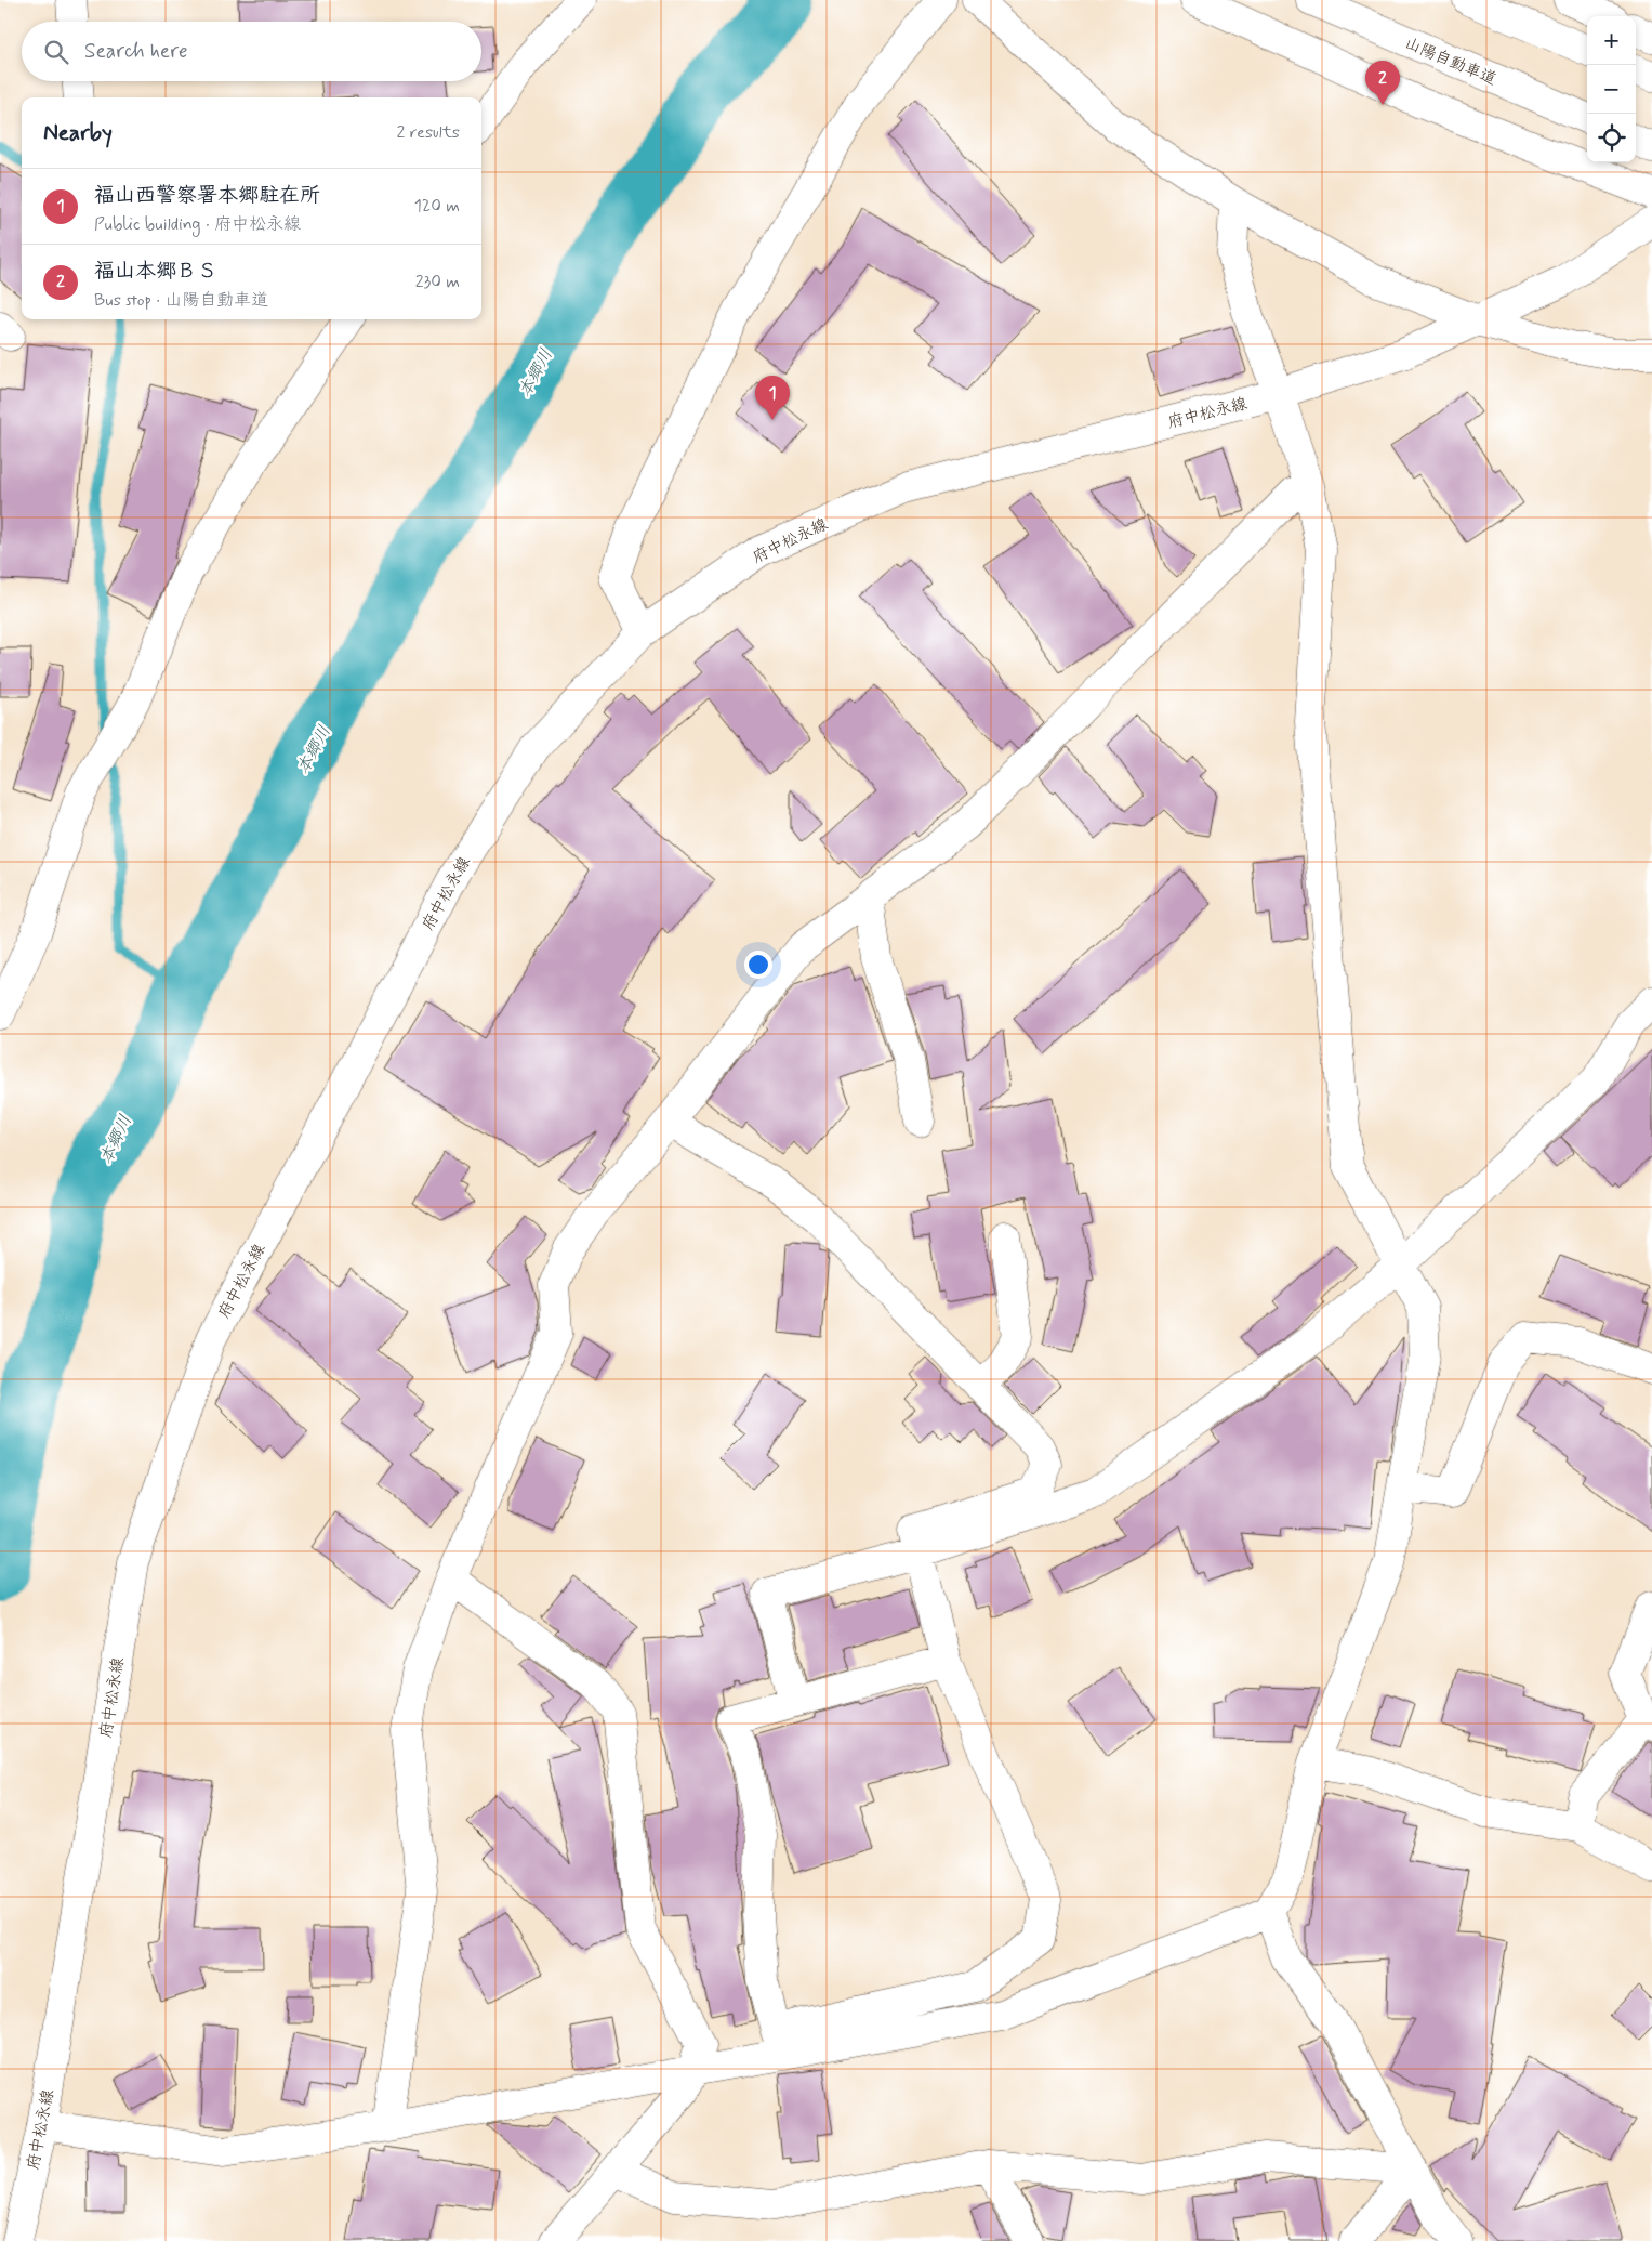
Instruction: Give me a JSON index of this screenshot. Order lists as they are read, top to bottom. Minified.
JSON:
{"streets":{"main road":["山陽自動車道","府中松永線"]},"water":["本郷川"],"page":{"map_buttons":["+","−"],"search":"Search here","pins":["2","1"],"heading":["Nearby","2 results"],"list":[{"mark":"1","name":"福山西警察署本郷駐在所","note":"Public building · 府中松永線","value":"120 m"},{"mark":"2","name":"福山本郷ＢＳ","note":"Bus stop · 山陽自動車道","value":"230 m"}]}}
